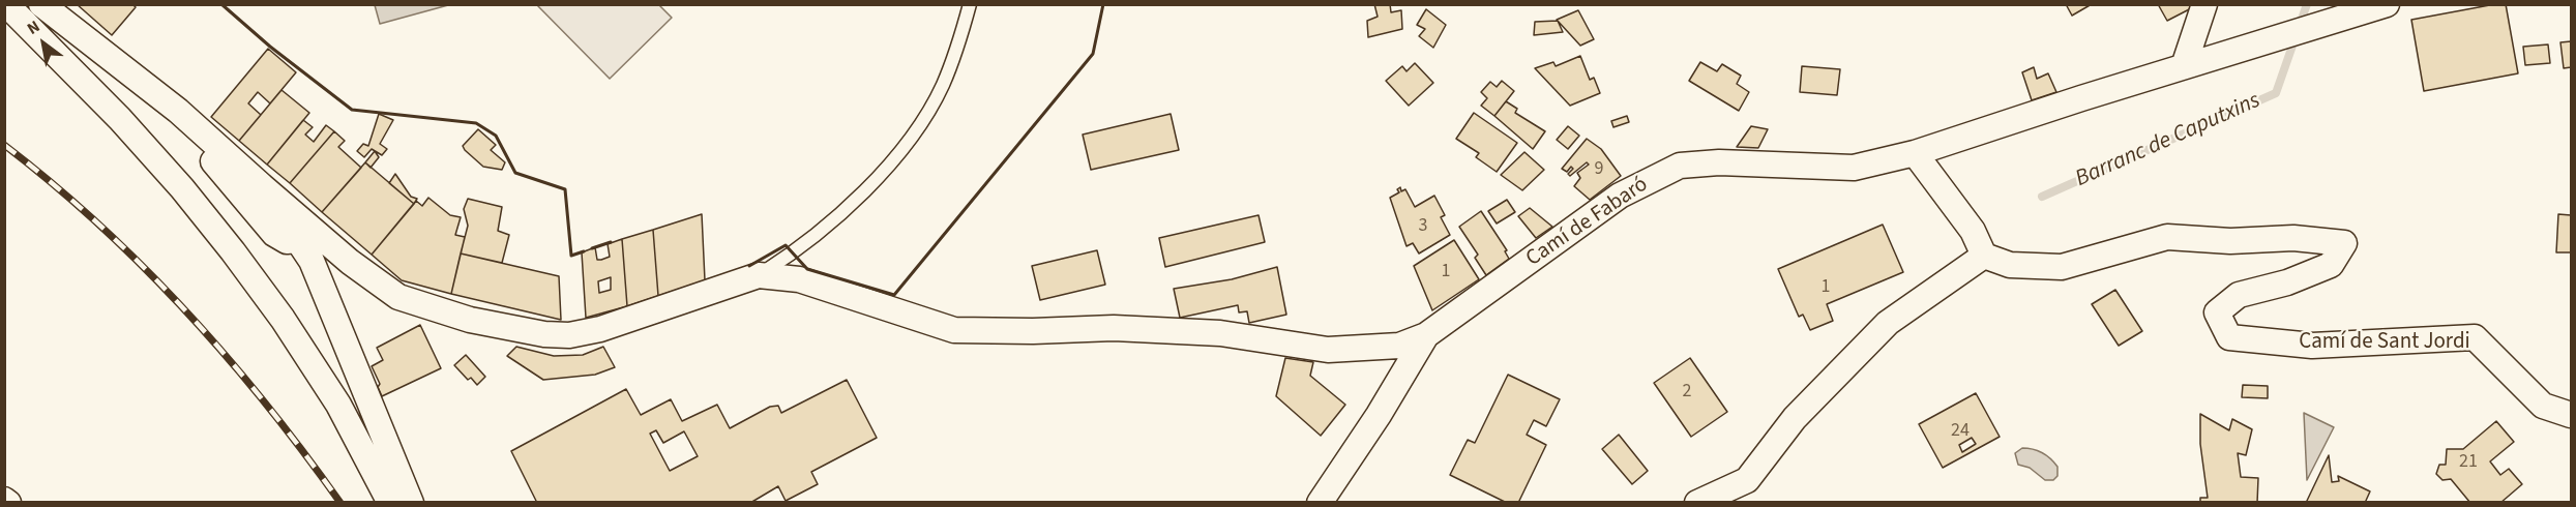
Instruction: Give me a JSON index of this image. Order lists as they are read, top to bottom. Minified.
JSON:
{"streets":{"street":["Camí de Fabaró","Camí de Sant Jordi"]},"water":["Barranc de Caputxins"],"house_numbers":["9","3","1","1","2","24","21"],"north":"top left"}
